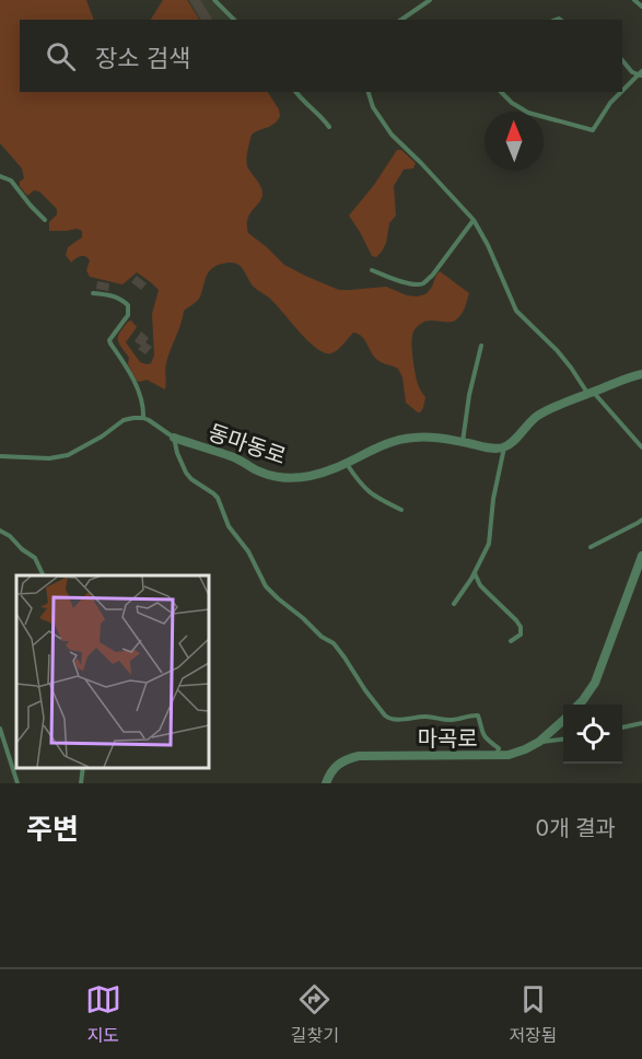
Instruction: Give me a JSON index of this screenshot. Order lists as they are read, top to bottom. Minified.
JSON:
{"streets":{"street":["동마동로","마곡로"]},"north":"top","page":{"search":"장소 검색","heading":["주변","0개 결과"],"nav":["지도","길찾기","저장됨"]}}
